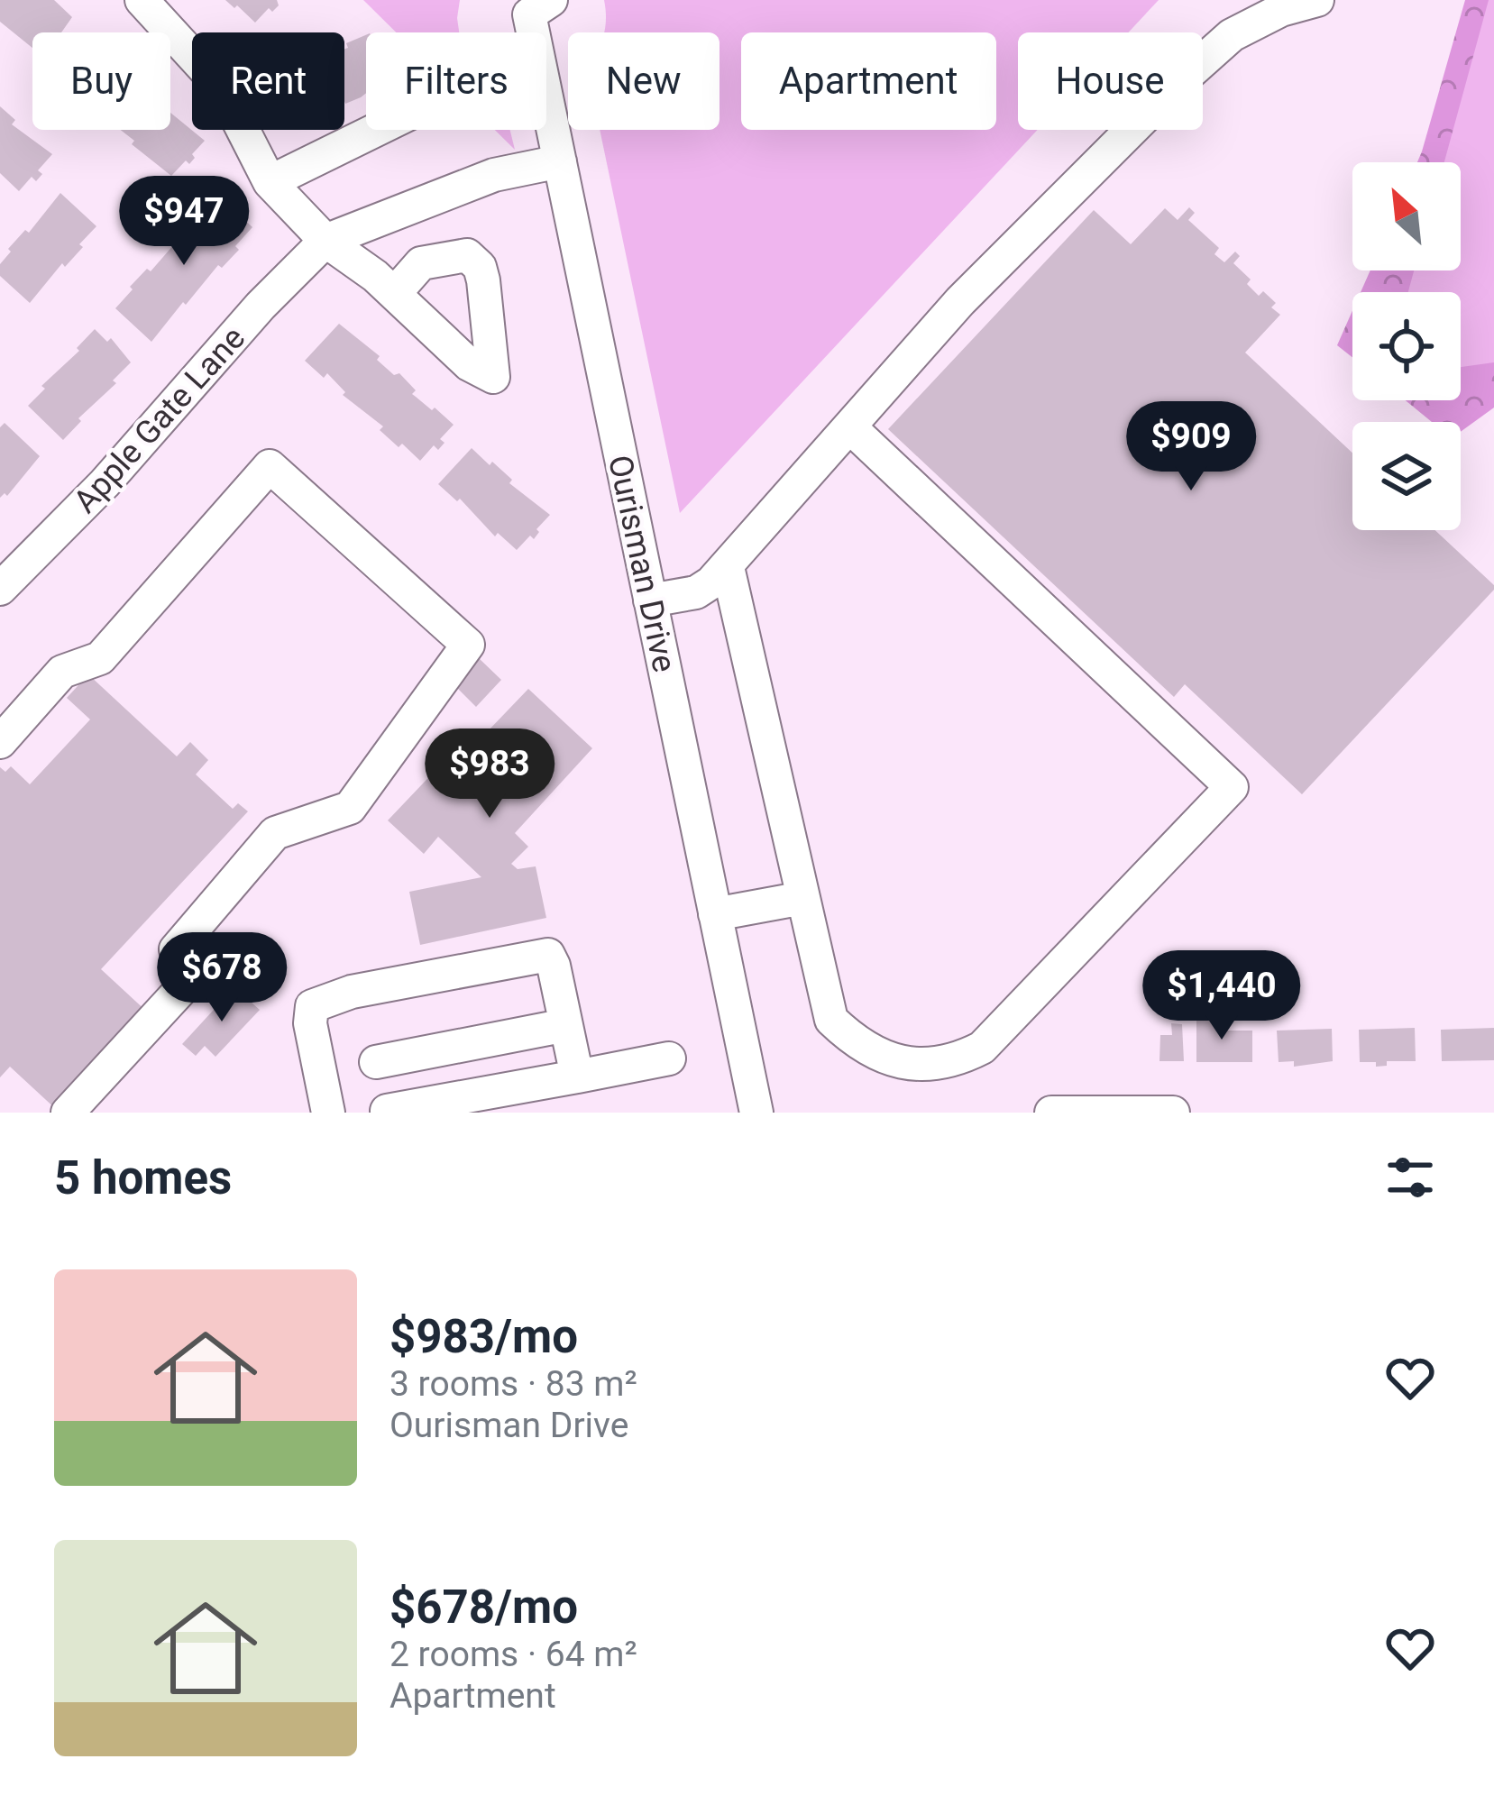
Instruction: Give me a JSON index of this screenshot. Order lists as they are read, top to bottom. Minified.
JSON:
{"streets":{"street":["Apple Gate Lane","Ourisman Drive"]},"crossings":[["Apple Gate Lane","Ourisman Drive"]],"north":"top left","page":{"chip":["Buy","Rent","Filters","New","Apartment","House"],"price":["$947","$909","$983","$678","$1,440"],"heading":"5 homes","list":[{"name":"$983/mo","note":"3 rooms · 83 m² · Ourisman Drive"},{"name":"$678/mo","note":"2 rooms · 64 m² · Apartment"}]}}
